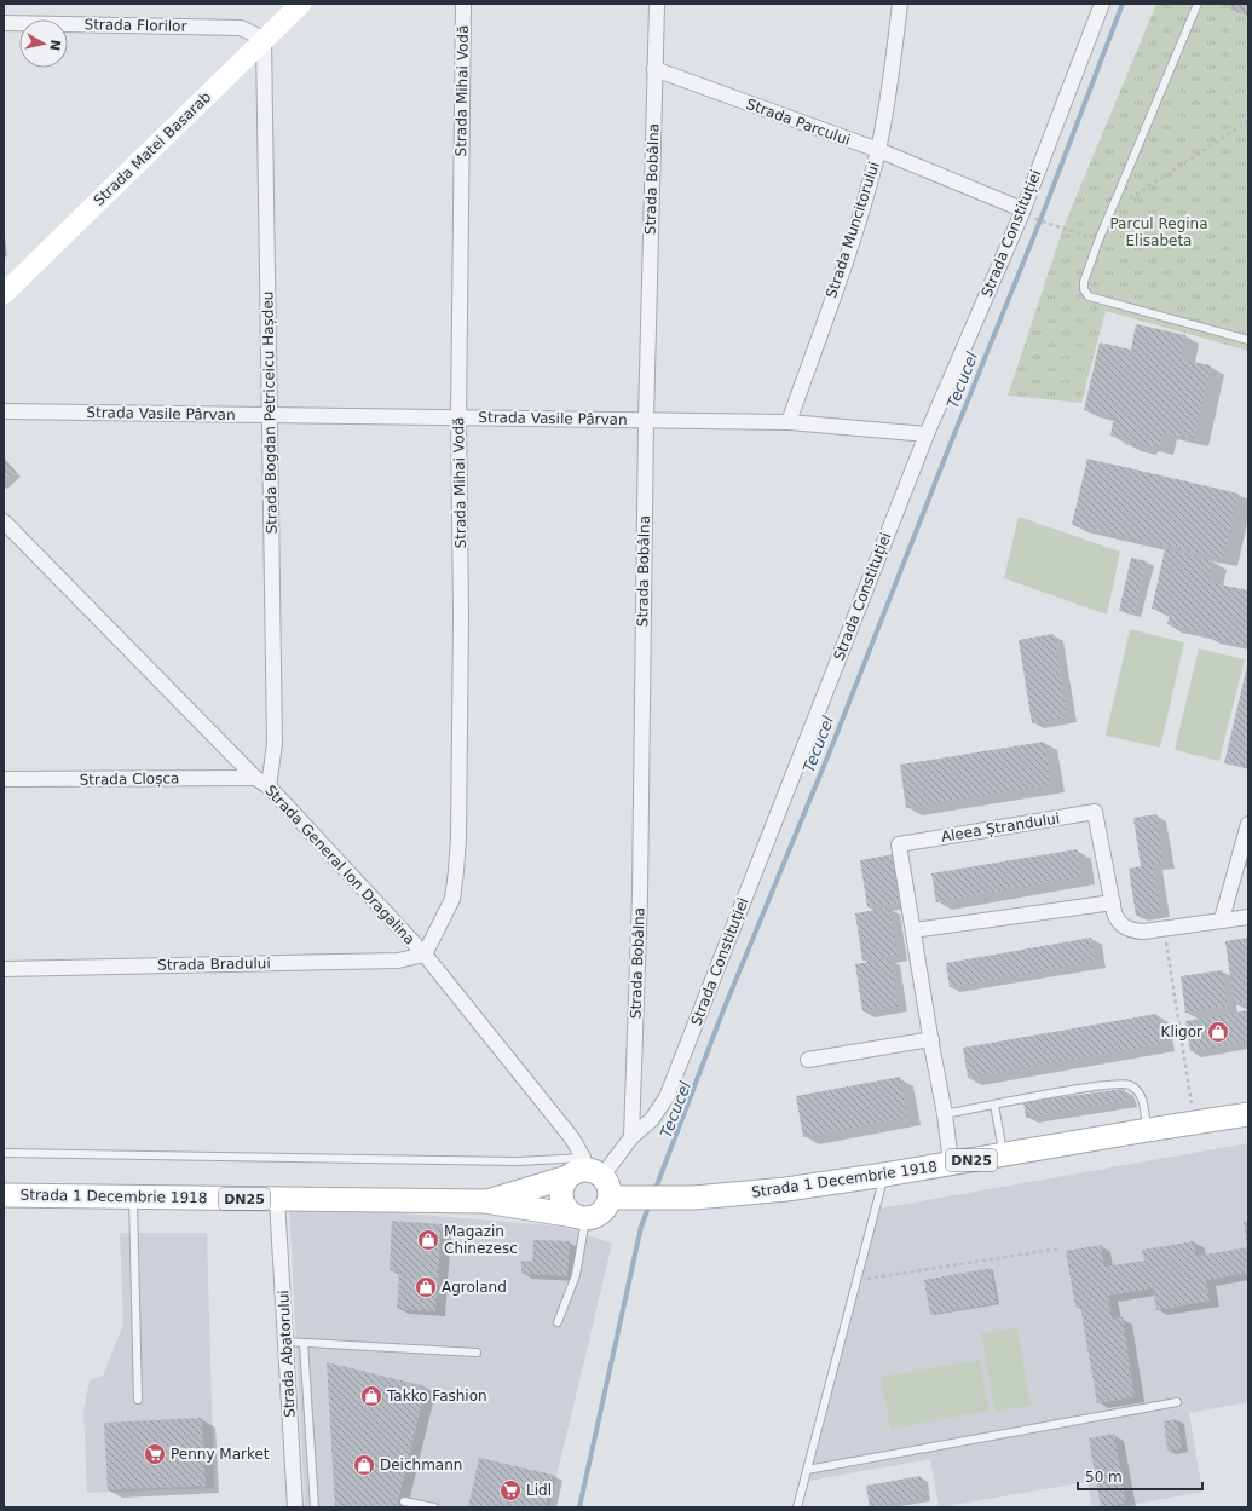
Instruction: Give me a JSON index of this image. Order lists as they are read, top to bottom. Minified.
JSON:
{"streets":{"main road":["DN25","Strada 1 Decembrie 1918"],"street":["Strada Florilor","Strada Mihai Vodă","Strada Parcului","Strada Matei Basarab","Strada Bobâlna","Strada Muncitorului","Strada Constituției","Strada Bogdan Petriceicu Hașdeu","Strada Vasile Pârvan","Strada Cloșca","Aleea Ștrandului","Strada General Ion Dragalina","Strada Bradului","Strada Abatorului"]},"crossings":[["Strada Florilor","Strada Matei Basarab"],["Strada Florilor","Strada Bogdan Petriceicu Hașdeu"],["Strada Mihai Vodă","Strada Vasile Pârvan"],["Strada Mihai Vodă","Strada General Ion Dragalina"],["Strada Mihai Vodă","Strada Bradului"],["Strada Parcului","Strada Bobâlna"],["Strada Parcului","Strada Muncitorului"],["Strada Parcului","Strada Constituției"],["Strada Matei Basarab","Strada Bogdan Petriceicu Hașdeu"],["Strada Bobâlna","Strada Constituției"],["Strada Bobâlna","Strada Vasile Pârvan"],["Strada Muncitorului","Strada Vasile Pârvan"],["Strada Constituției","Strada Vasile Pârvan"],["Strada Constituției","Strada General Ion Dragalina"],["Strada Constituției","Strada 1 Decembrie 1918"],["Strada Bogdan Petriceicu Hașdeu","Strada Vasile Pârvan"],["Strada Bogdan Petriceicu Hașdeu","Strada General Ion Dragalina"],["Strada Cloșca","Strada General Ion Dragalina"],["Aleea Ștrandului","Strada 1 Decembrie 1918"],["Strada General Ion Dragalina","Strada Bradului"],["Strada General Ion Dragalina","Strada 1 Decembrie 1918"],["Strada 1 Decembrie 1918","Strada Abatorului"]],"water":["Tecucel"],"parks":["Parcul Regina Elisabeta"],"places":{"shop":["Kligor","Magazin Chinezesc","Agroland","Takko Fashion","Deichmann"],"supermarket":["Penny Market","Lidl"]},"scale_bar":"50 m","north":"right"}
